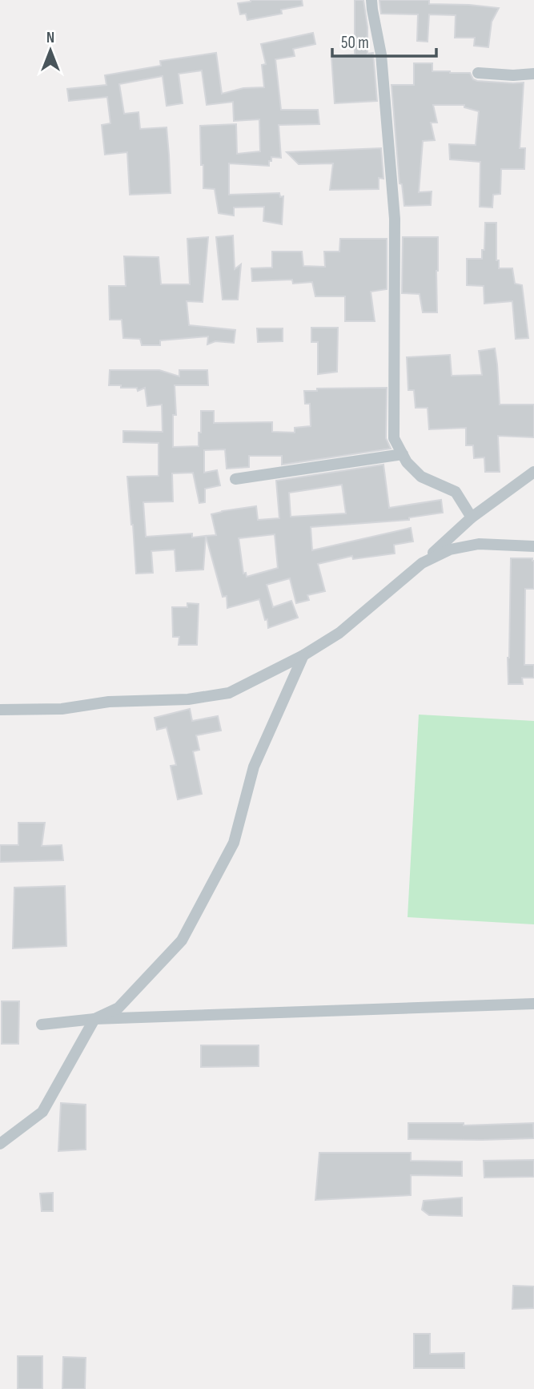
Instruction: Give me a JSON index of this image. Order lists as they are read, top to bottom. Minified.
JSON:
{"scale_bar":"50 m","north":"top"}
